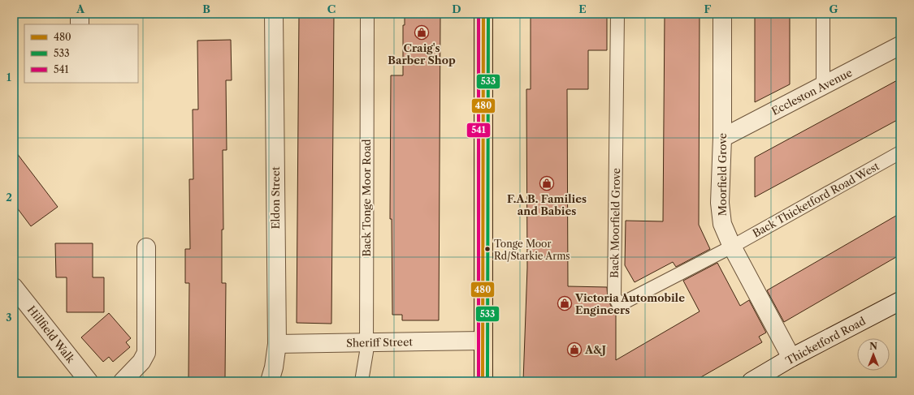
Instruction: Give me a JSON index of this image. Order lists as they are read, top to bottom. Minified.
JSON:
{"streets":{"street":["Eccleston Avenue","Moorfield Grove","Eldon Street","Hillfield Walk","Thicketford Road","Sheriff Street"],"lane":["Back Tonge Moor Road","Back Thicketford Road West","Back Moorfield Grove"]},"crossings":[["Eccleston Avenue","Moorfield Grove"],["Moorfield Grove","Back Thicketford Road West"],["Moorfield Grove","Back Moorfield Grove"],["Moorfield Grove","Thicketford Road"],["Eldon Street","Sheriff Street"],["Back Tonge Moor Road","Sheriff Street"],["Back Thicketford Road West","Back Moorfield Grove"]],"places":{"shop":["Craig's Barber Shop","F.A.B. Families and Babies","Victoria Automobile Engineers","A&J"],"other":["Tonge Moor Rd/Starkie Arms"]},"lines":["transit line 480","transit line 533","transit line 541"],"legend":["480","533","541"],"north":"top","grid":{"columns":["A","B","C","D","E","F","G"],"rows":["1","2","3"]}}
